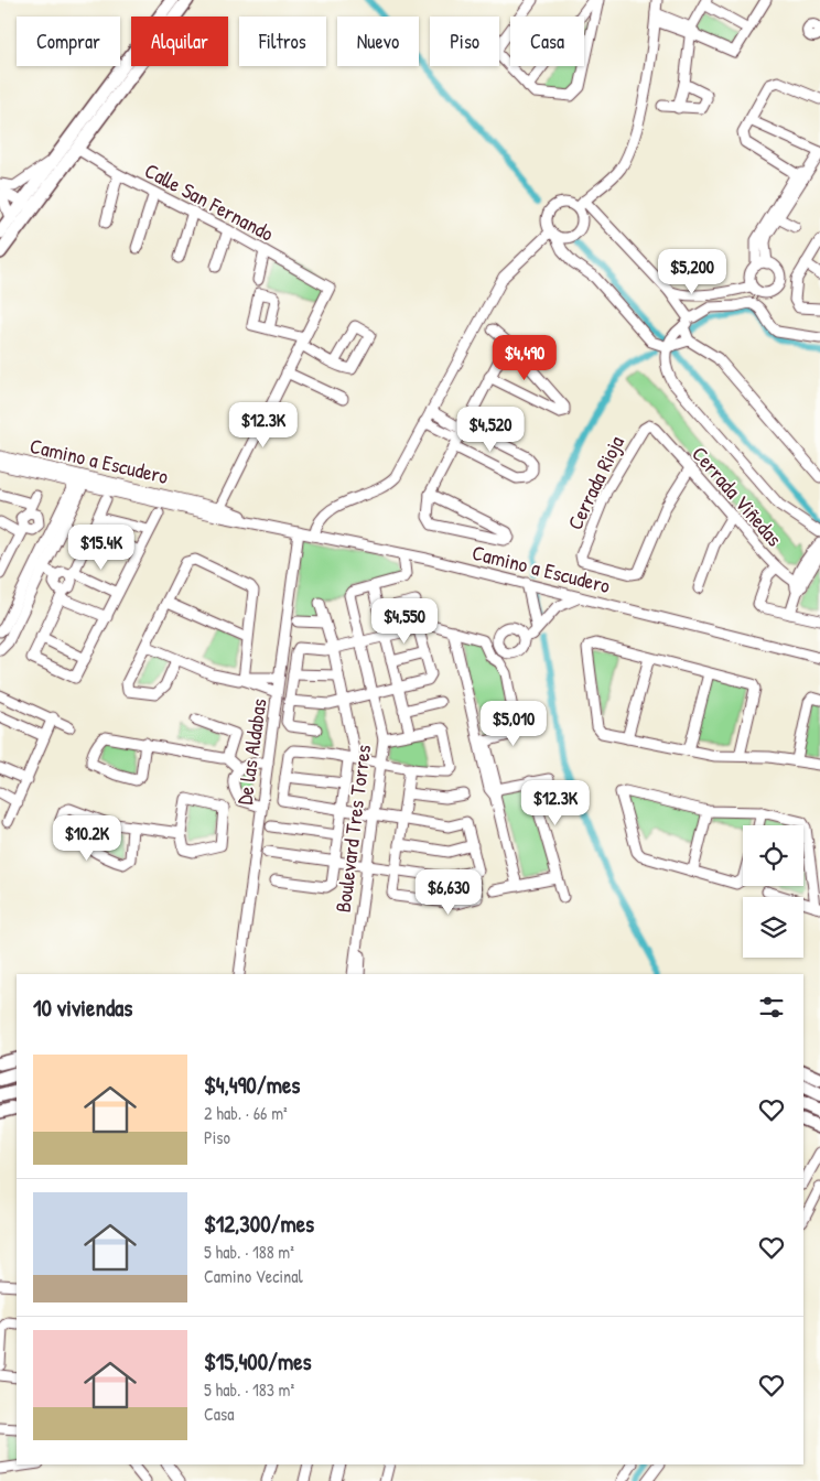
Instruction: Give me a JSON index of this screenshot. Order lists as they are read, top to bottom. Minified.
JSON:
{"streets":{"street":["Calle San Fernando","Camino a Escudero","Cerrada Rioja","Cerrada Viñedas","De las Aldabas","Boulevard Tres Torres"]},"crossings":[["Camino a Escudero","De las Aldabas"],["Cerrada Rioja","Cerrada Viñedas"]],"page":{"chip":["Comprar","Alquilar","Filtros","Nuevo","Piso","Casa"],"price":["$5,200","$4,490","$12.3K","$4,520","$15.4K","$4,550","$5,010","$12.3K","$10.2K","$6,630"],"heading":"10 viviendas","list":[{"name":"$4,490/mes","note":"2 hab. · 66 m² · Piso"},{"name":"$12,300/mes","note":"5 hab. · 188 m² · Camino Vecinal"},{"name":"$15,400/mes","note":"5 hab. · 183 m² · Casa"}]}}
